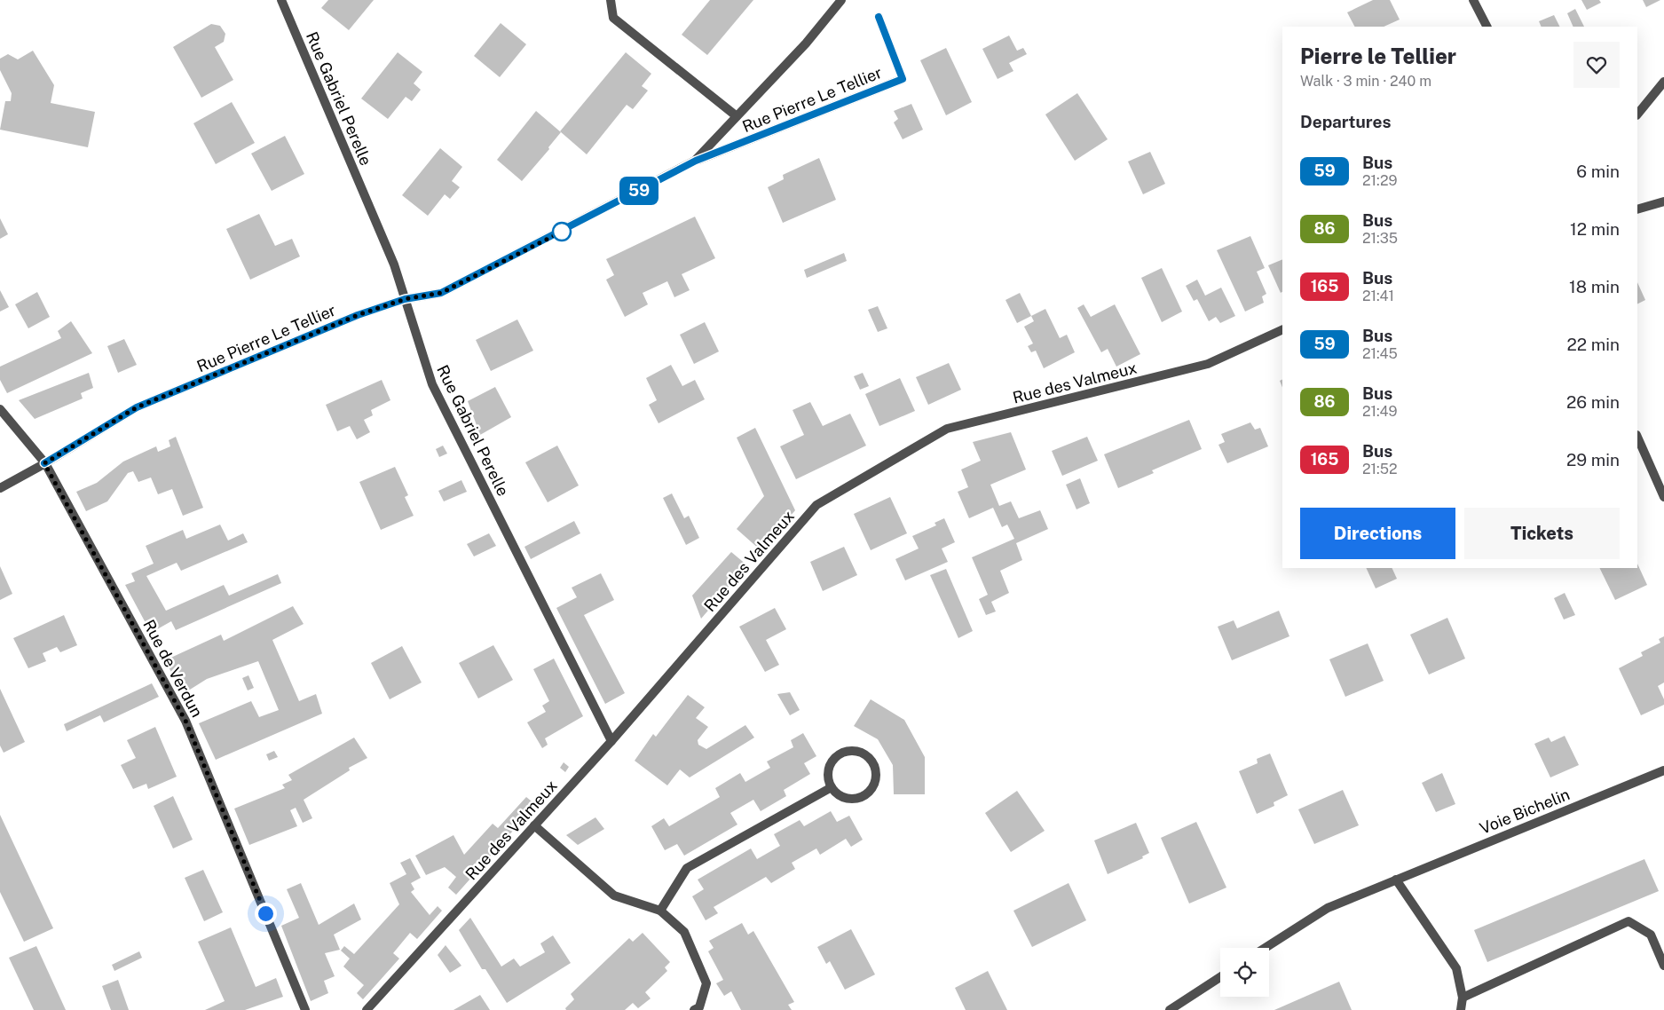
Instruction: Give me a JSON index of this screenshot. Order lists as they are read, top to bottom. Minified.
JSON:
{"streets":{"street":["Rue Gabriel Perelle","Rue Pierre Le Tellier","Rue des Valmeux","Rue de Verdun","Voie Bichelin"]},"crossings":[["Rue Gabriel Perelle","Rue Pierre Le Tellier"],["Rue Gabriel Perelle","Rue des Valmeux"],["Rue Pierre Le Tellier","Rue de Verdun"]],"lines":["bus line 59"],"page":{"on_map":"59","heading":[["Pierre le Tellier","Walk · 3 min · 240 m"],"Departures"],"list":[{"mark":"59","name":"Bus","note":"21:29","value":"6 min"},{"mark":"86","name":"Bus","note":"21:35","value":"12 min"},{"mark":"165","name":"Bus","note":"21:41","value":"18 min"},{"mark":"59","name":"Bus","note":"21:45","value":"22 min"},{"mark":"86","name":"Bus","note":"21:49","value":"26 min"},{"mark":"165","name":"Bus","note":"21:52","value":"29 min"}],"buttons":["Directions","Tickets"]}}
